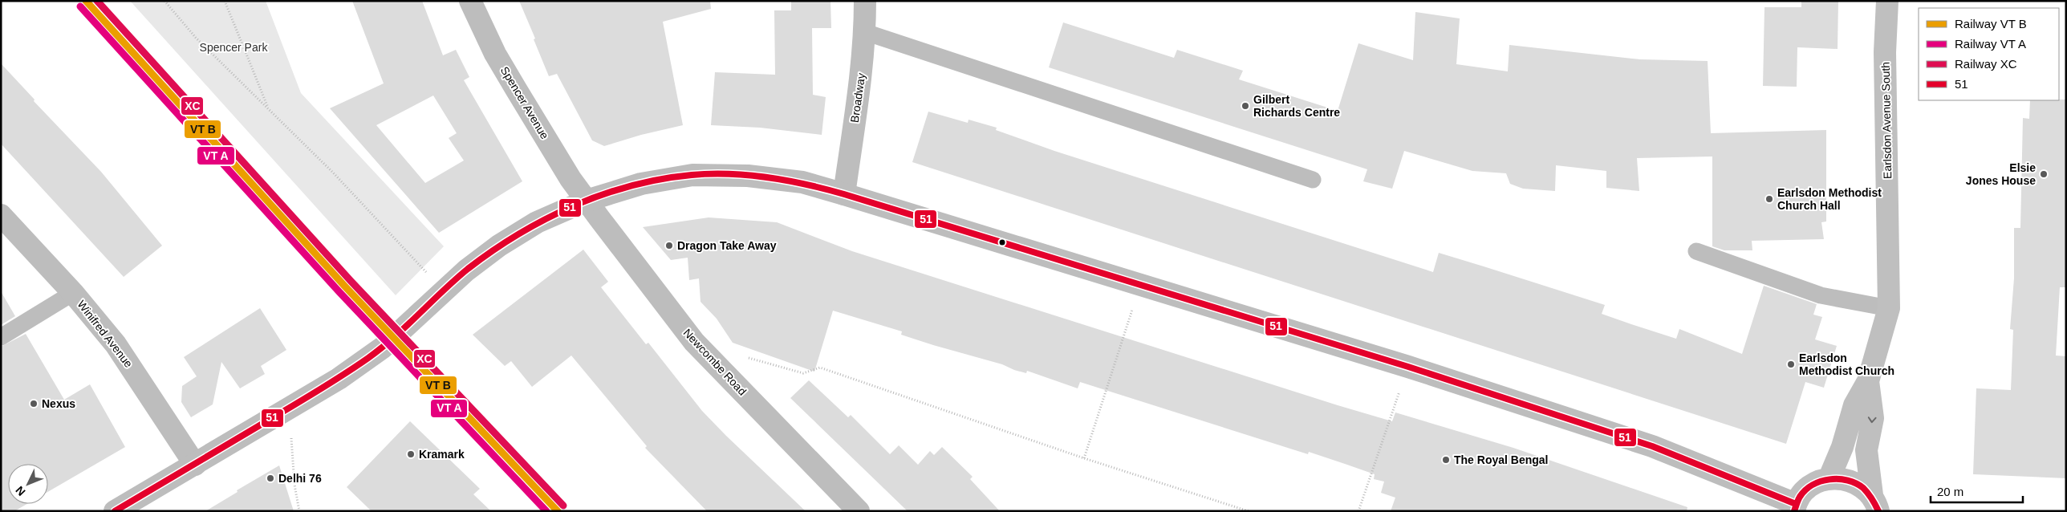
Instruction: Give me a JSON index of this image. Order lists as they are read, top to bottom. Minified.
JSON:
{"streets":{"main road":["Earlsdon Avenue South"],"street":["Broadway","Spencer Avenue","Winifred Avenue","Newcombe Road"]},"crossings":[["Spencer Avenue","Newcombe Road"]],"parks":["Spencer Park"],"places":["Gilbert Richards Centre","Elsie Jones House","Earlsdon Methodist Church Hall","Dragon Take Away","Earlsdon Methodist Church","Nexus","Kramark","The Royal Bengal","Delhi 76"],"lines":["rail line XC","transit line 51"],"legend":["Railway VT B","Railway VT A","Railway XC","51"],"scale_bar":"20 m","north":"bottom left"}
